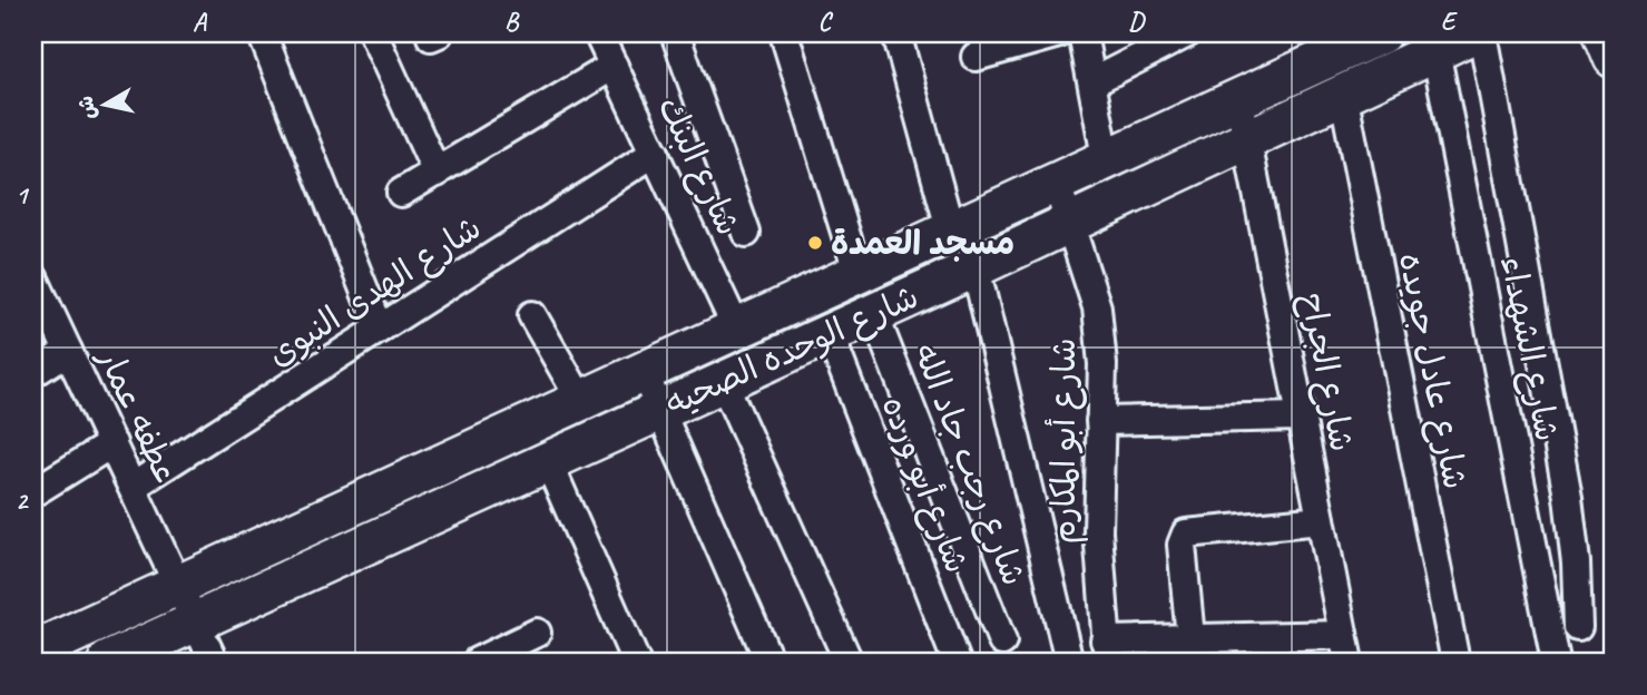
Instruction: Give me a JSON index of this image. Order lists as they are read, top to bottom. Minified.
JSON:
{"streets":{"main road":["شارع الوحده الصحيه"],"street":["شارع البنك","شارع الهدى النبوى","شارع الشهداء","شارع عادل جويده","شارع الجراح","عطفه عمار","شارع أبو المكارم","شارع رجب جاد الله","شارع أبو ورده"]},"crossings":[["شارع البنك","شارع الهدى النبوى"],["شارع البنك","شارع الوحده الصحيه"],["شارع الهدى النبوى","عطفه عمار"],["شارع الشهداء","شارع الوحده الصحيه"],["شارع الوحده الصحيه","شارع عادل جويده"],["شارع الوحده الصحيه","شارع الجراح"],["شارع الوحده الصحيه","عطفه عمار"],["شارع الوحده الصحيه","شارع أبو المكارم"],["شارع الوحده الصحيه","شارع رجب جاد الله"],["شارع الوحده الصحيه","شارع أبو ورده"]],"places":["مسجد العمدة"],"north":"left","grid":{"columns":["A","B","C","D","E"],"rows":["1","2"]}}
